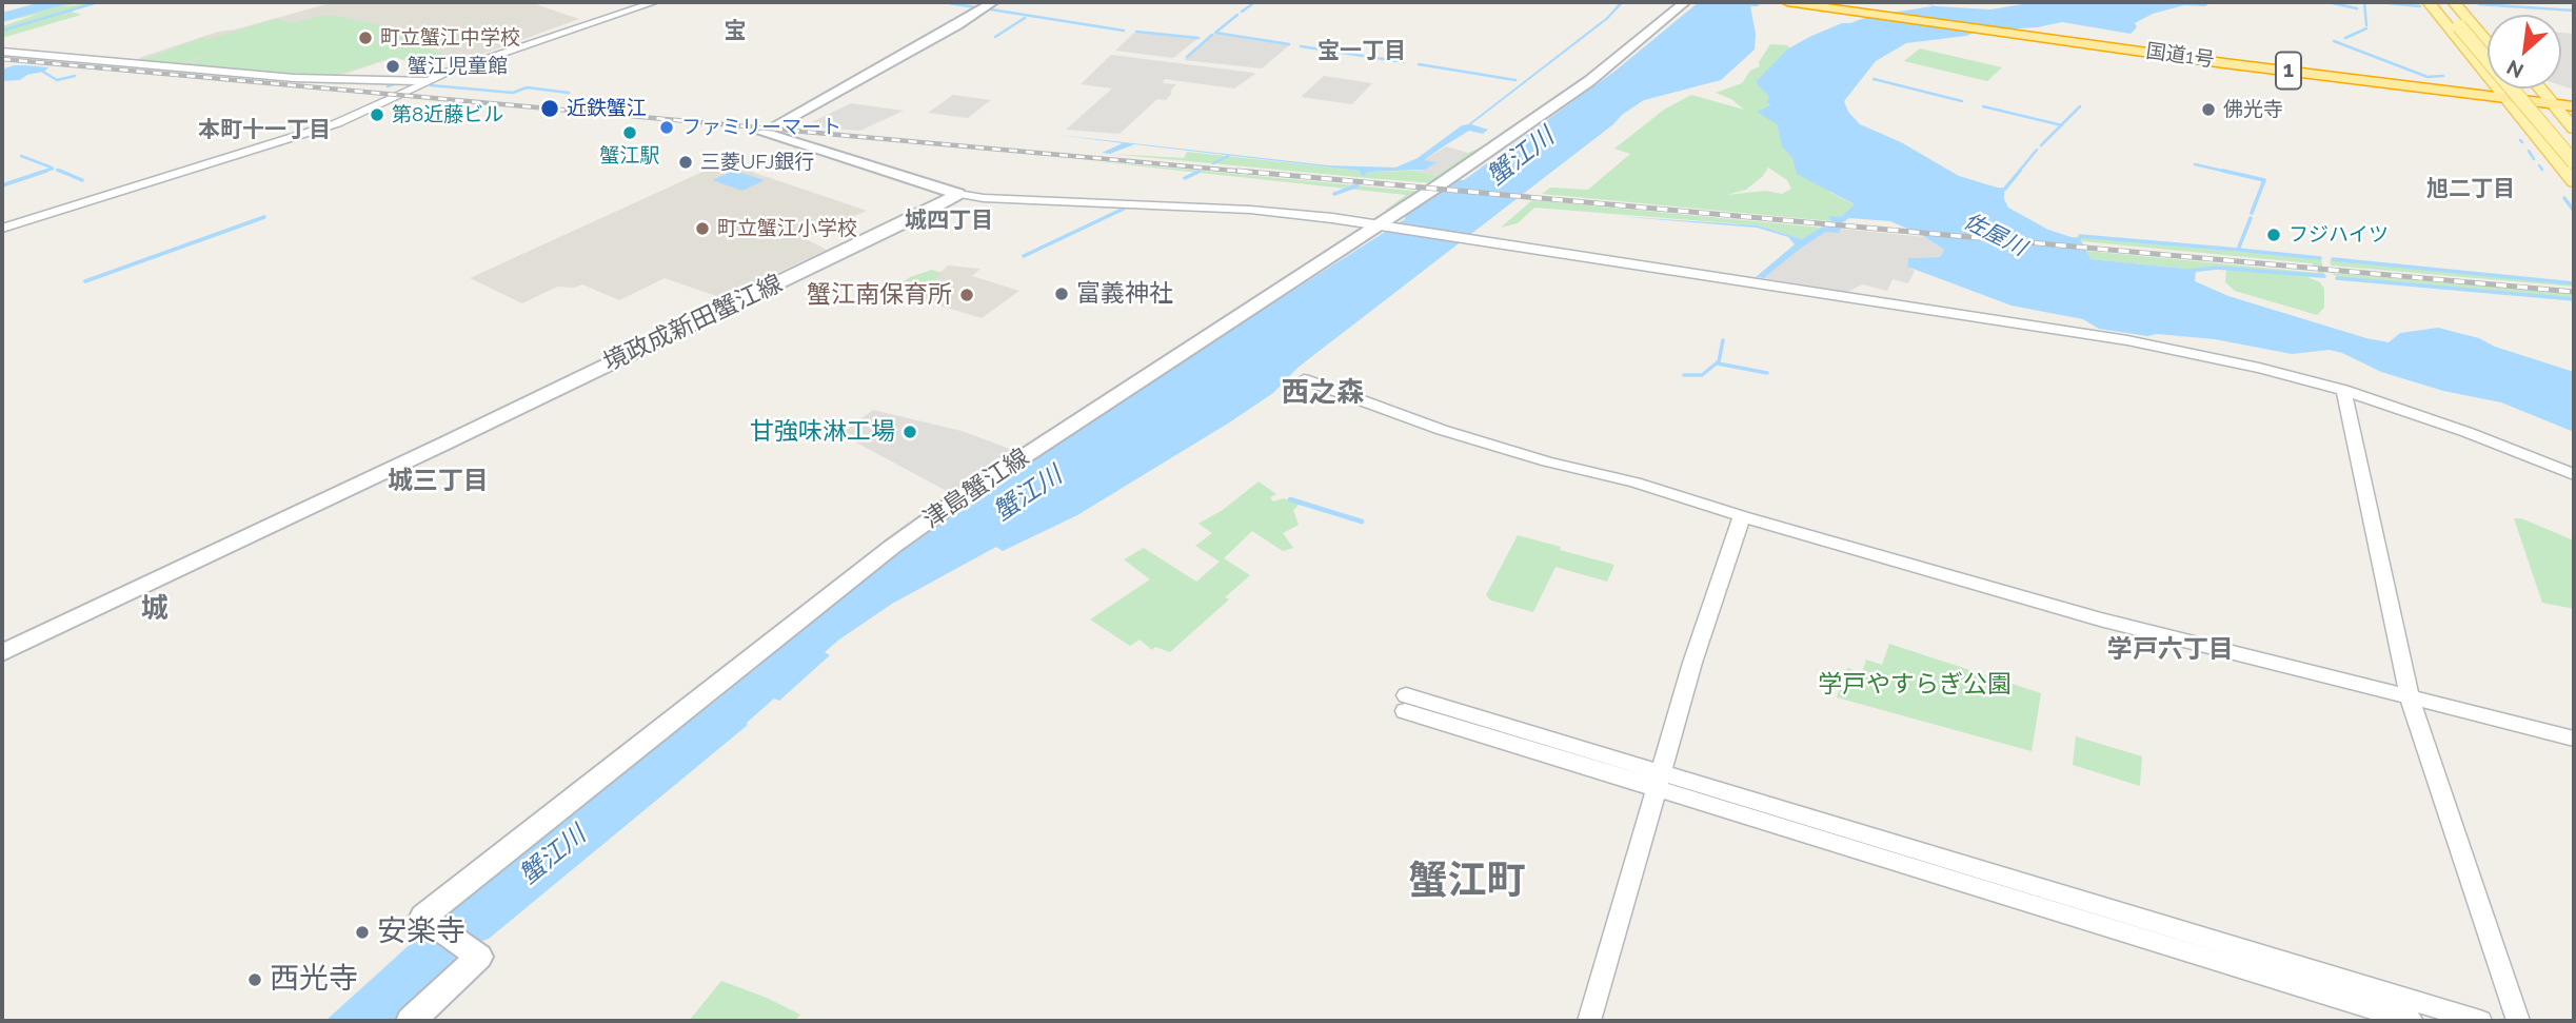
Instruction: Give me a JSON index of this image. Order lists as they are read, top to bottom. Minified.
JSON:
{"streets":{"highway":["国道1号","1"],"main road":["境政成新田蟹江線","津島蟹江線"]},"districts":["宝","宝一丁目","本町十一丁目","旭二丁目","城四丁目","西之森","城三丁目","城","学戸六丁目","蟹江町"],"water":["蟹江川","佐屋川"],"parks":["学戸やすらぎ公園"],"places":["町立蟹江中学校","蟹江児童館","近鉄蟹江","佛光寺","第8近藤ビル","ファミリーマート","蟹江駅","三菱UFJ銀行","町立蟹江小学校","フジハイツ","富義神社","蟹江南保育所","甘強味淋工場","安楽寺","西光寺"],"north":"bottom left"}
